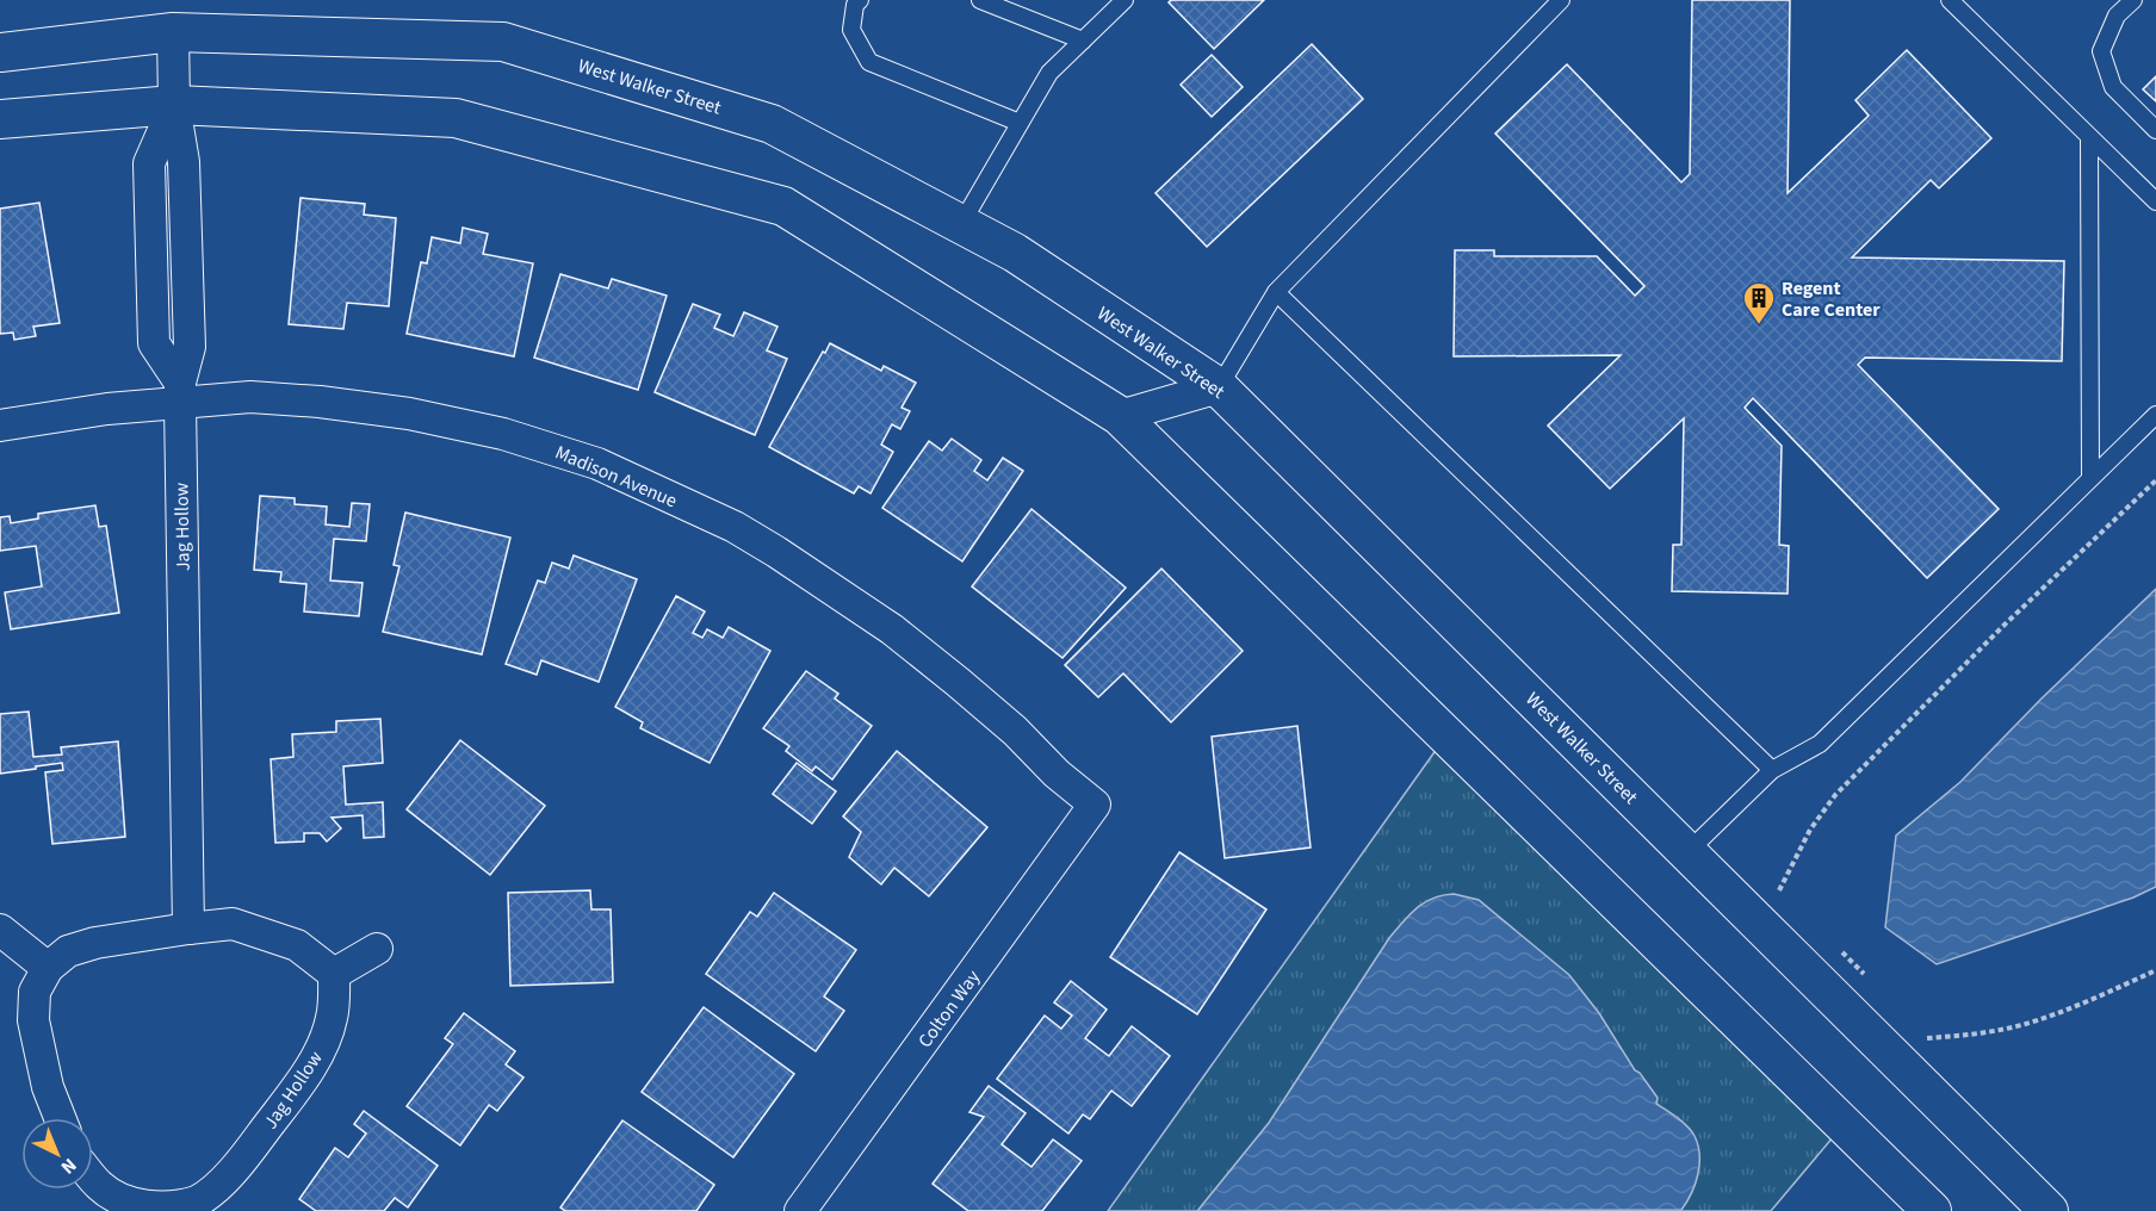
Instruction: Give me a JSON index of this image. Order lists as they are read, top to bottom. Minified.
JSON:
{"streets":{"street":["West Walker Street","Madison Avenue","Jag Hollow","Colton Way"]},"crossings":[["West Walker Street","Jag Hollow"],["Madison Avenue","Jag Hollow"],["Madison Avenue","Colton Way"]],"places":{"building":["Regent Care Center"]},"north":"bottom right"}
